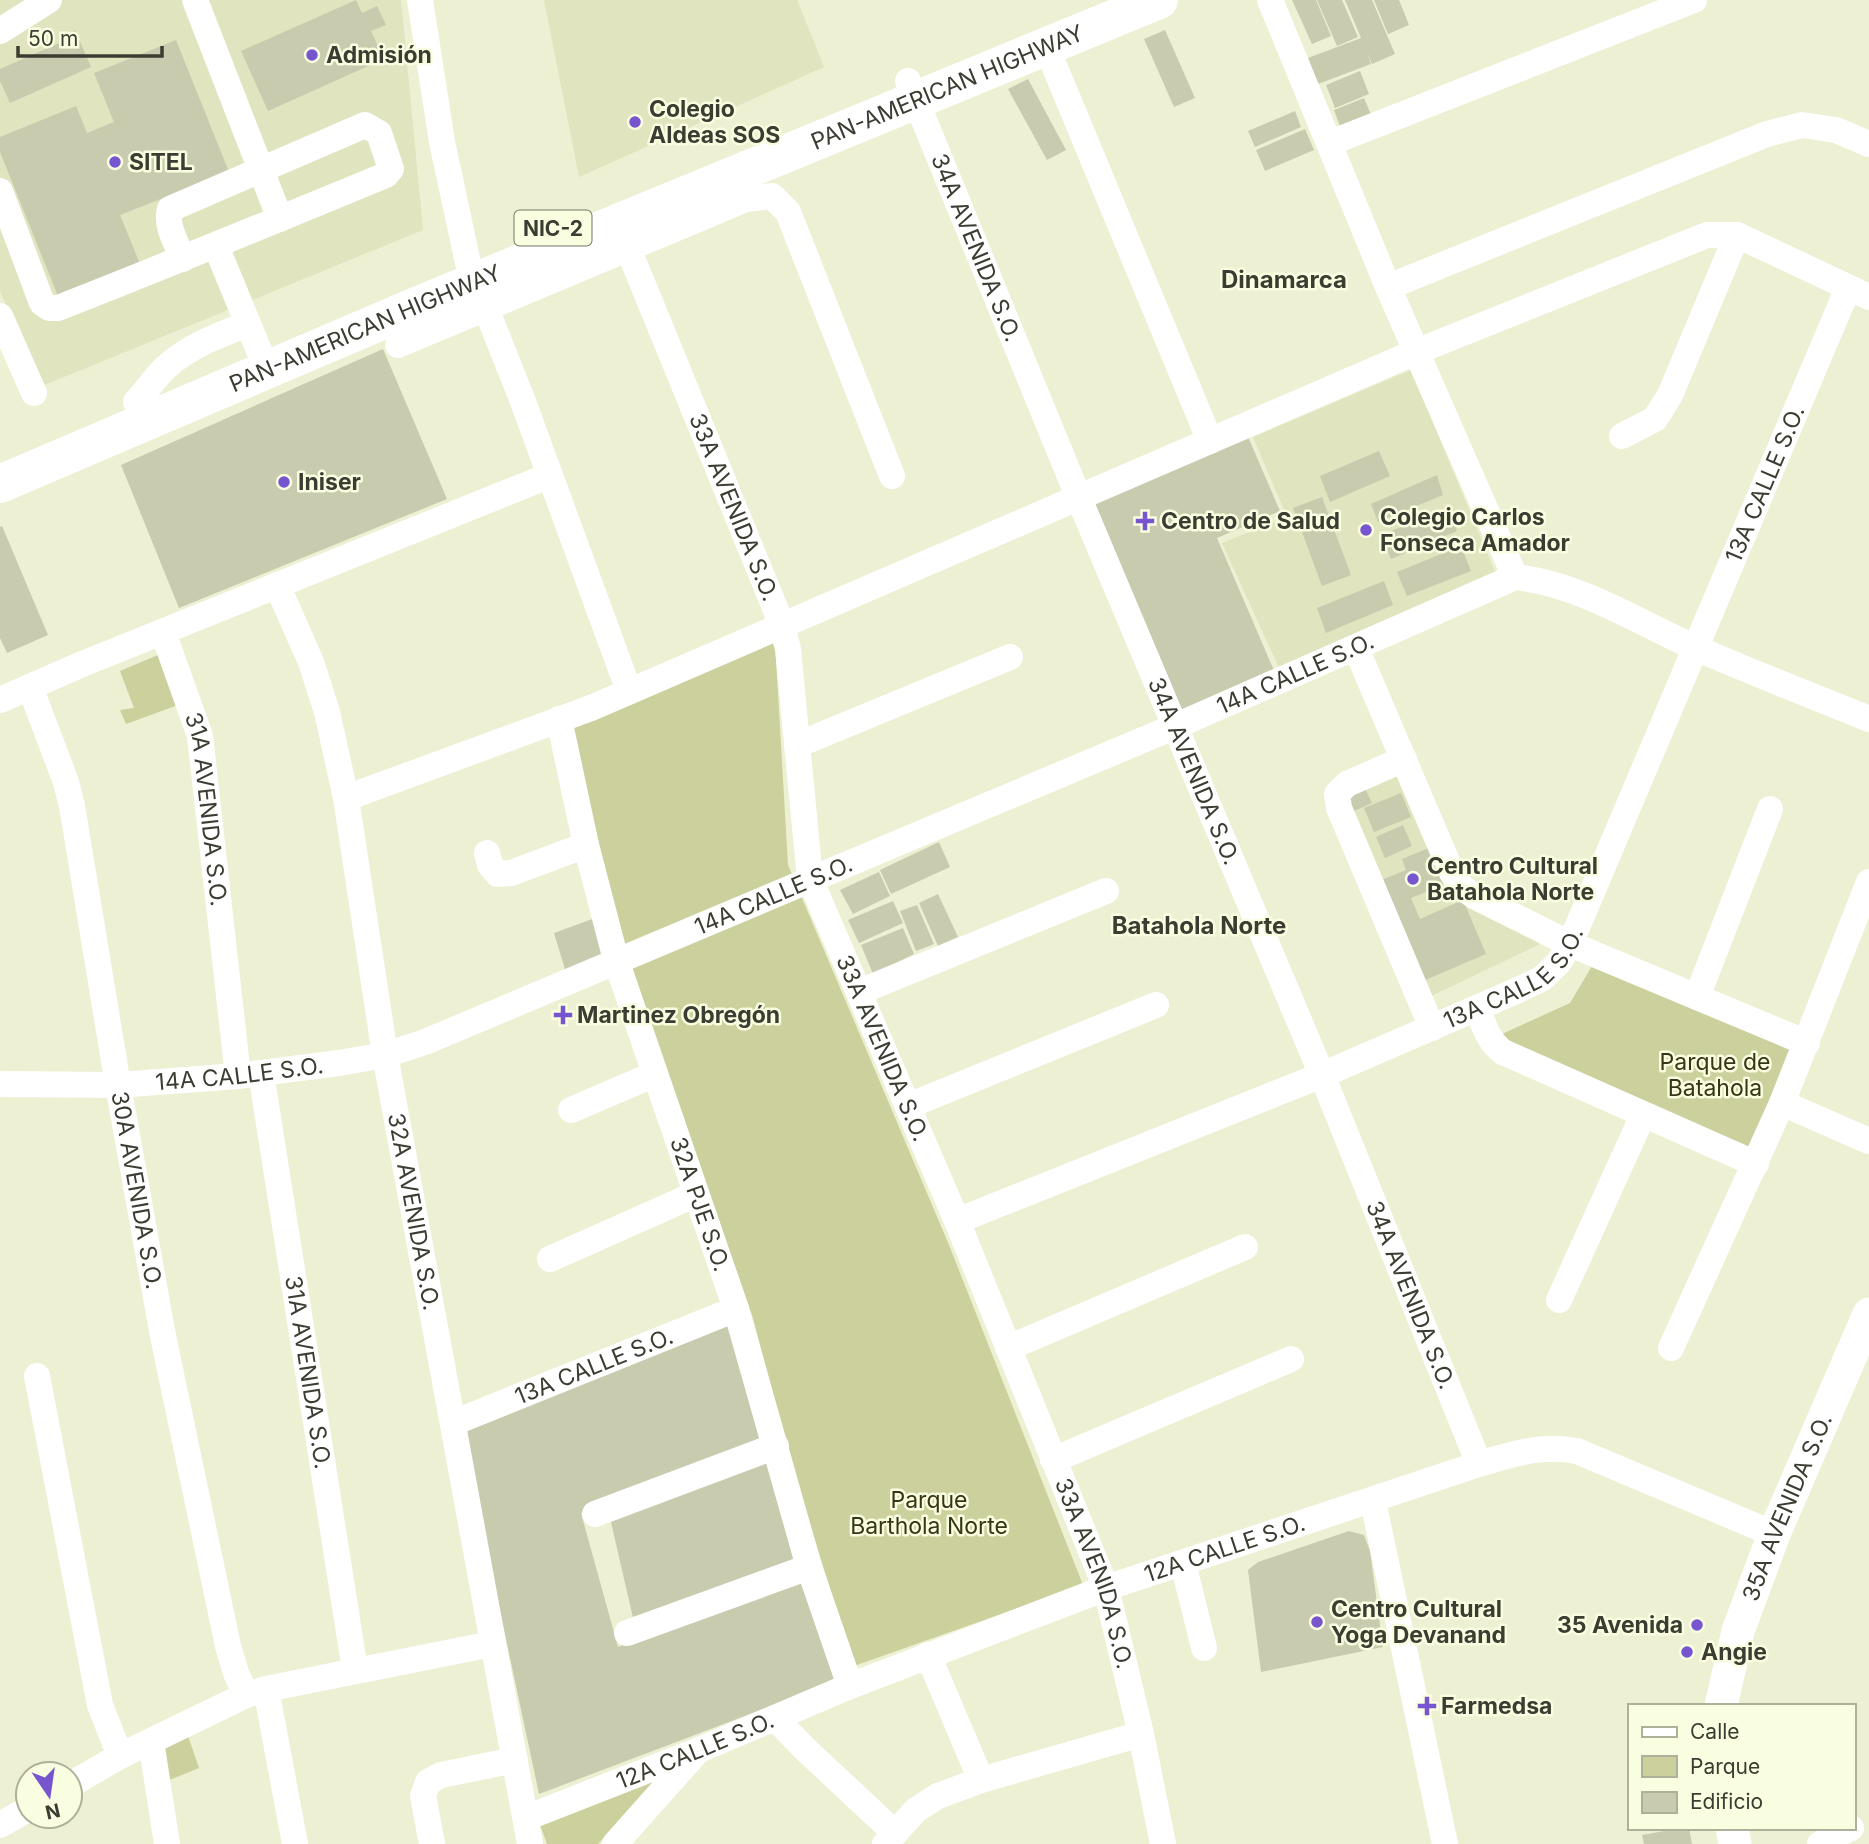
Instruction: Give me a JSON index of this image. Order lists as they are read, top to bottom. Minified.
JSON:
{"streets":{"highway":["PAN-AMERICAN HIGHWAY","NIC-2"],"main road":["35A AVENIDA S.O."],"street":["34A AVENIDA S.O.","13A CALLE S.O.","33A AVENIDA S.O.","14A CALLE S.O.","31A AVENIDA S.O.","30A AVENIDA S.O.","32A PJE S.O.","32A AVENIDA S.O.","12A CALLE S.O."]},"crossings":[["PAN-AMERICAN HIGHWAY","34A AVENIDA S.O."],["34A AVENIDA S.O.","13A CALLE S.O."],["34A AVENIDA S.O.","14A CALLE S.O."],["34A AVENIDA S.O.","12A CALLE S.O."],["13A CALLE S.O.","33A AVENIDA S.O."],["13A CALLE S.O.","32A PJE S.O."],["13A CALLE S.O.","32A AVENIDA S.O."],["33A AVENIDA S.O.","14A CALLE S.O."],["33A AVENIDA S.O.","12A CALLE S.O."],["14A CALLE S.O.","31A AVENIDA S.O."],["14A CALLE S.O.","30A AVENIDA S.O."],["14A CALLE S.O.","32A PJE S.O."],["14A CALLE S.O.","32A AVENIDA S.O."],["32A PJE S.O.","12A CALLE S.O."],["32A AVENIDA S.O.","12A CALLE S.O."],["35A AVENIDA S.O.","12A CALLE S.O."]],"districts":["Dinamarca","Batahola Norte"],"parks":["Parque de Batahola","Parque Barthola Norte"],"places":{"other":["Admisión","Colegio Aldeas SOS","SITEL","Iniser","Colegio Carlos Fonseca Amador","Centro Cultural Batahola Norte","Centro Cultural Yoga Devanand","35 Avenida","Angie"],"health":["Centro de Salud","Martinez Obregón","Farmedsa"]},"legend":["Calle","Parque","Edificio"],"scale_bar":"50 m","north":"bottom"}
